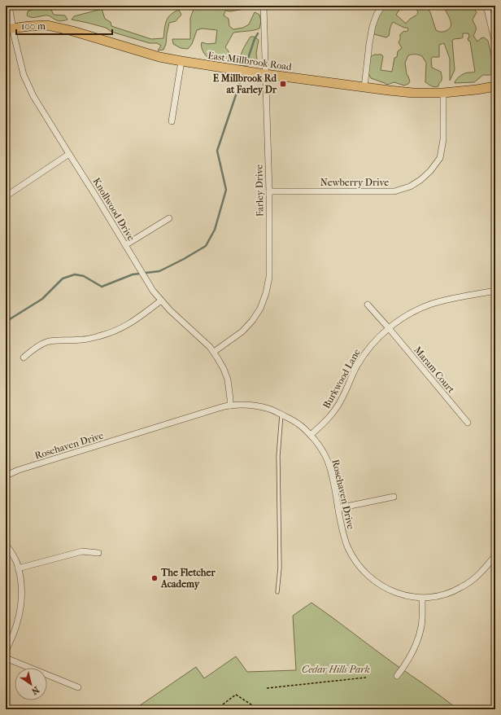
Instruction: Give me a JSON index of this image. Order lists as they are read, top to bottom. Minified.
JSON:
{"streets":{"main road":["East Millbrook Road"],"street":["Newberry Drive","Farley Drive","Knollwood Drive","Maram Court","Burkwood Lane","Rosehaven Drive"]},"crossings":[["East Millbrook Road","Newberry Drive"],["East Millbrook Road","Farley Drive"],["East Millbrook Road","Knollwood Drive"],["Newberry Drive","Farley Drive"],["Farley Drive","Knollwood Drive"],["Knollwood Drive","Rosehaven Drive"],["Maram Court","Burkwood Lane"],["Burkwood Lane","Rosehaven Drive"]],"parks":["Cedar Hills Park"],"places":{"transit":["E Millbrook Rd at Farley Dr"],"other":["The Fletcher Academy"]},"scale_bar":"100 m","north":"bottom right"}
